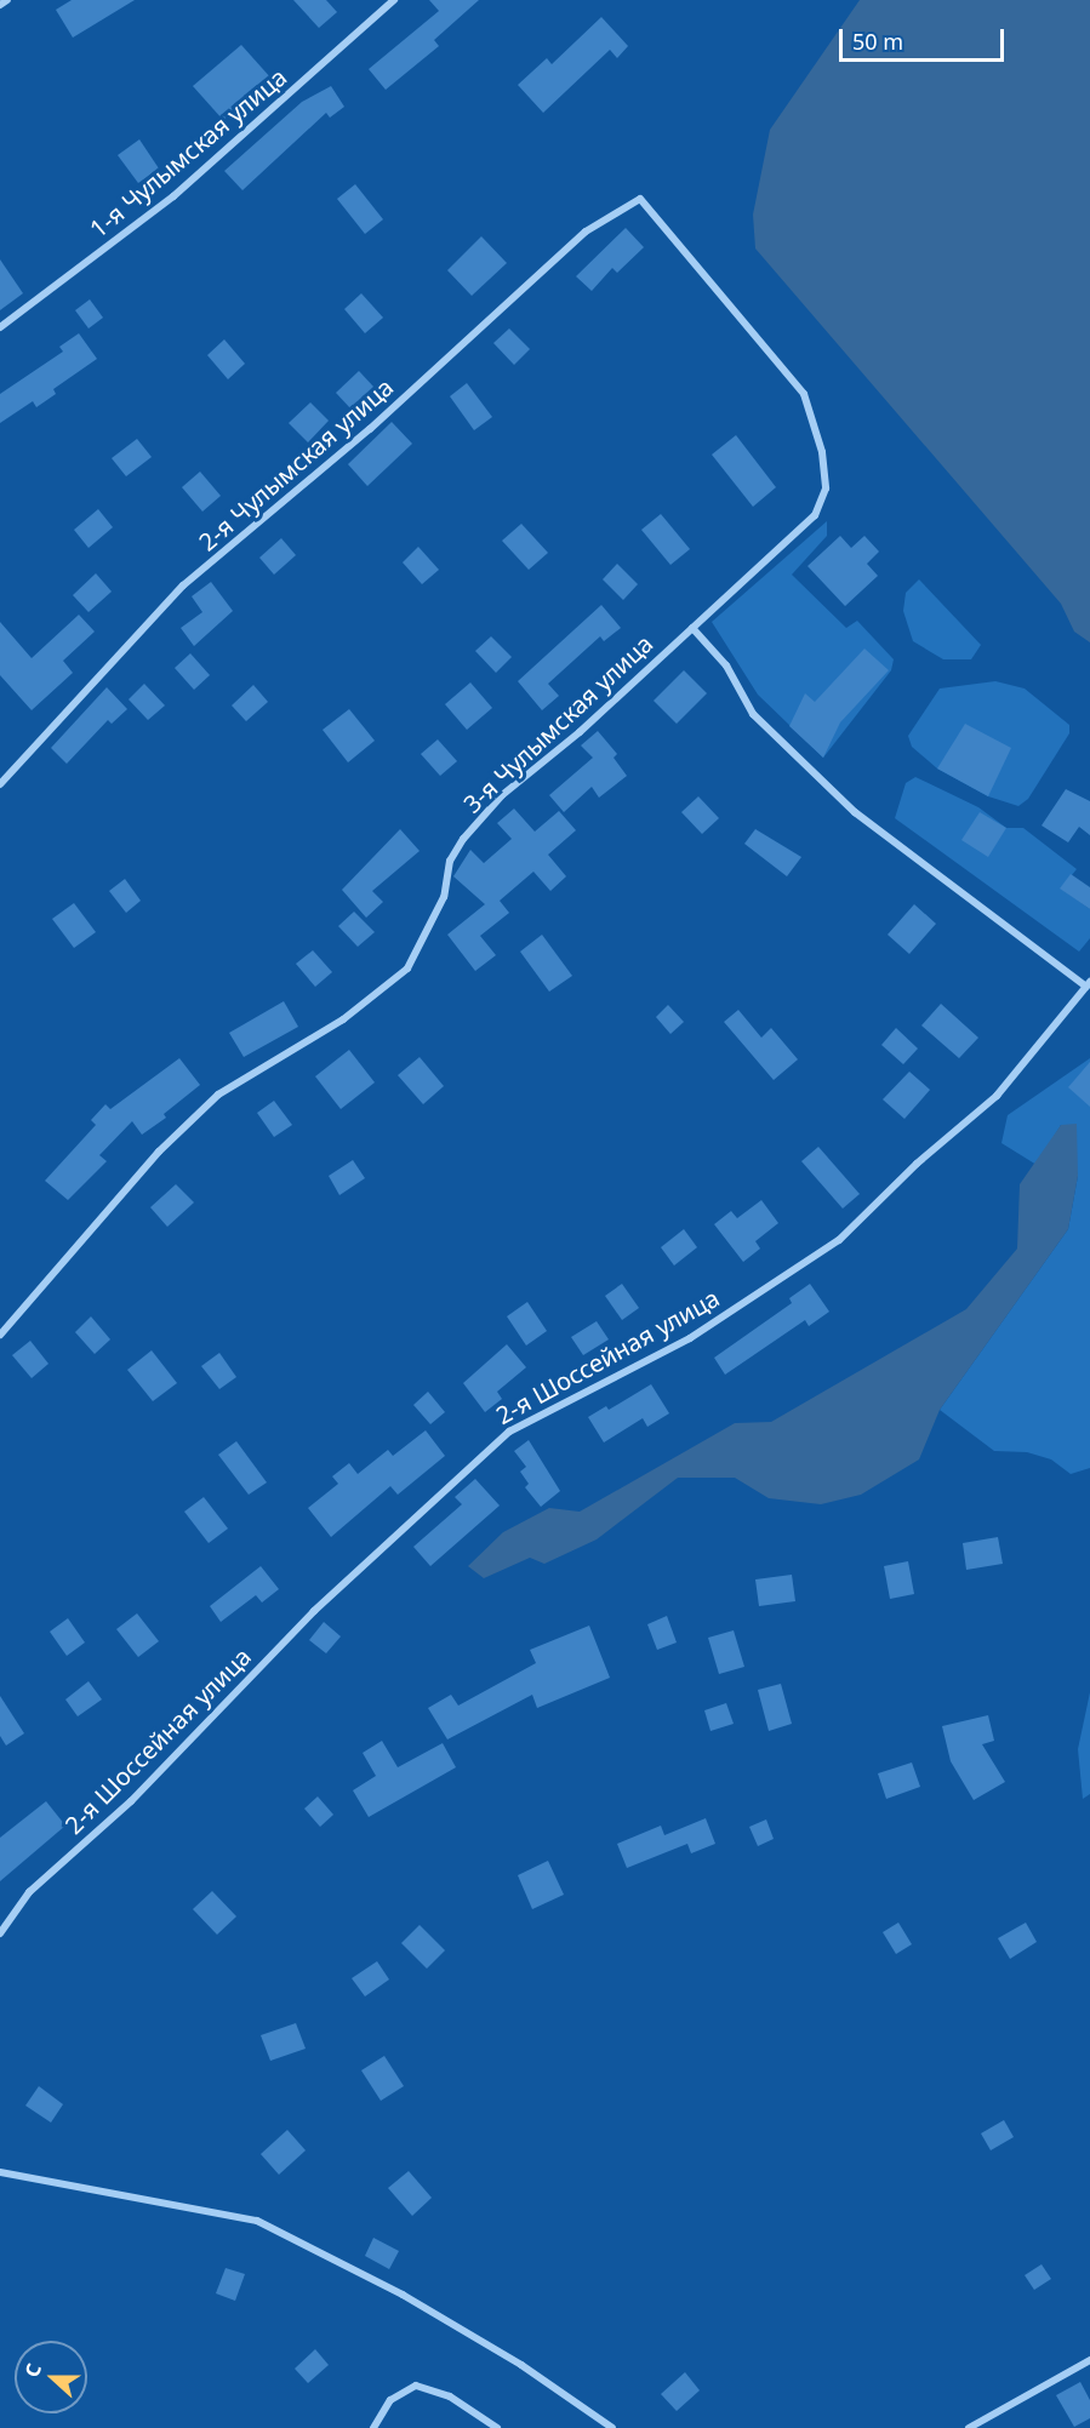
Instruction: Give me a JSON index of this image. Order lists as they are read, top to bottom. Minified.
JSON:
{"streets":{"street":["1-я Чулымская улица","2-я Чулымская улица","3-я Чулымская улица","2-я Шоссейная улица"]},"crossings":[["2-я Чулымская улица","3-я Чулымская улица"]],"scale_bar":"50 m","north":"left"}
